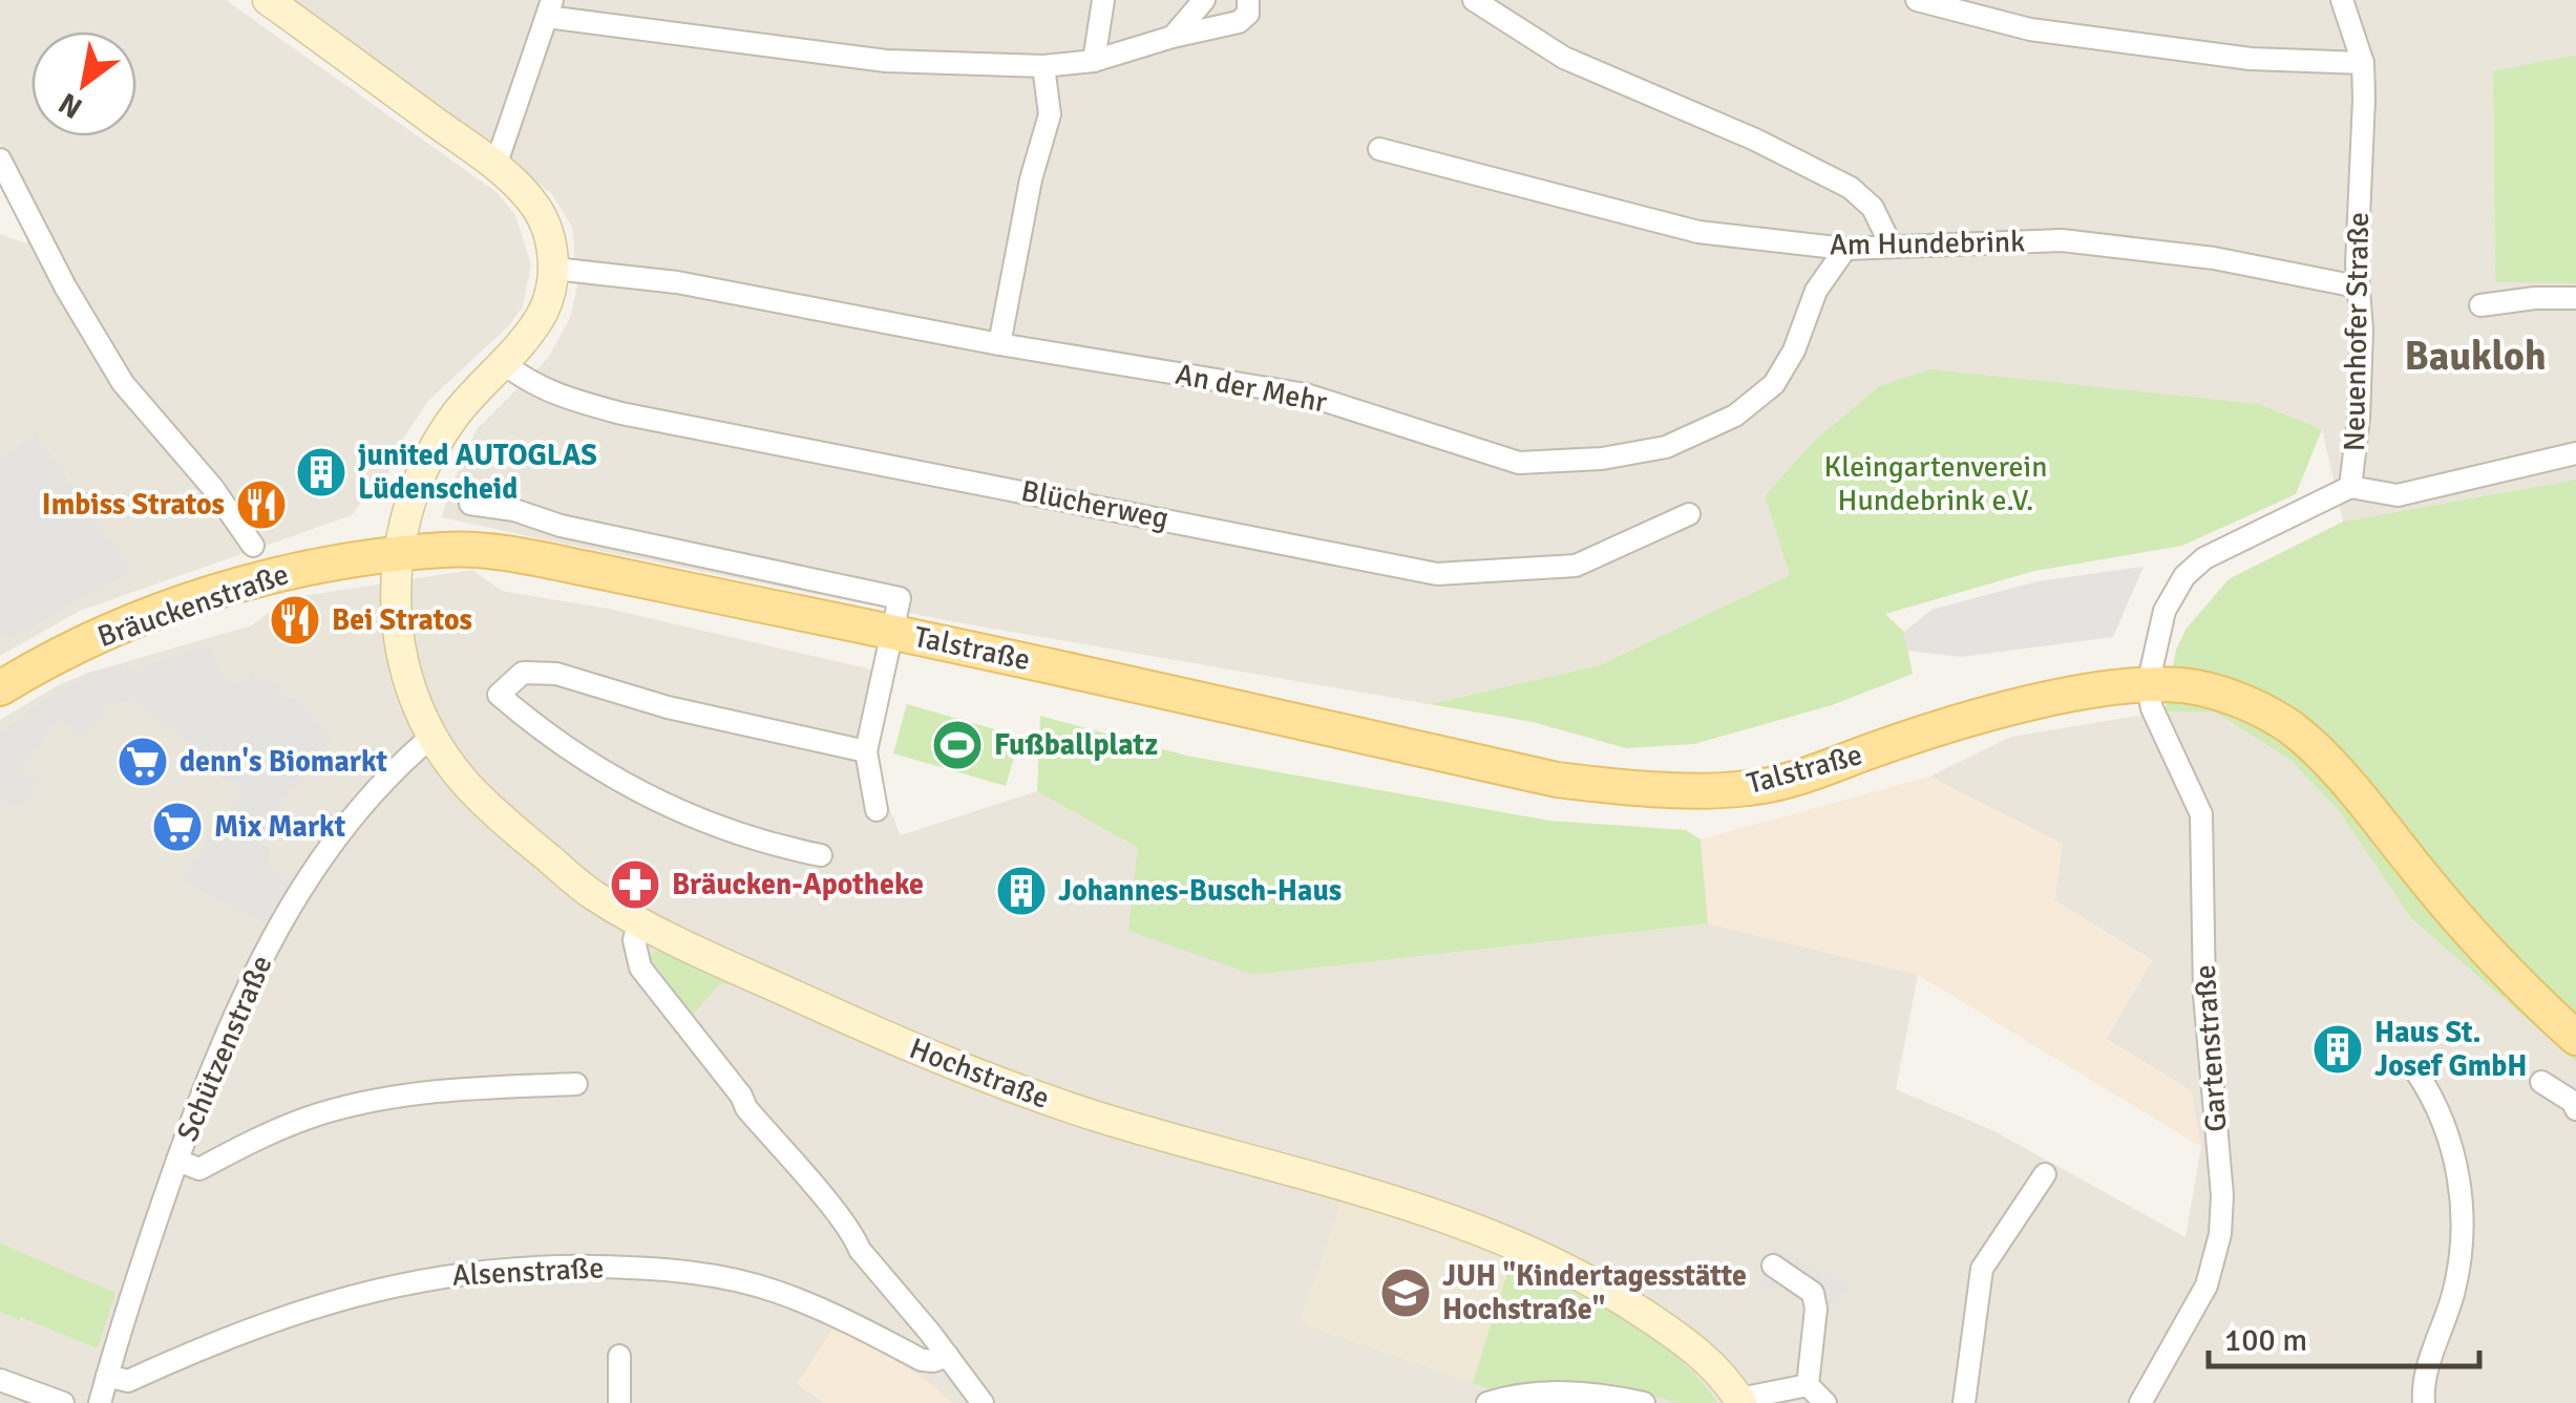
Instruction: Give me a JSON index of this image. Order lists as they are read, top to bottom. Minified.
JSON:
{"streets":{"main road":["Bräuckenstraße","Talstraße","Hochstraße"],"street":["Am Hundebrink","Neuenhofer Straße","An der Mehr","Blücherweg","Schützenstraße","Gartenstraße","Alsenstraße"]},"crossings":[["Am Hundebrink","Neuenhofer Straße"],["Am Hundebrink","An der Mehr"],["Neuenhofer Straße","Talstraße"],["Neuenhofer Straße","Gartenstraße"],["An der Mehr","Hochstraße"],["Blücherweg","Hochstraße"],["Bräuckenstraße","Talstraße"],["Bräuckenstraße","Hochstraße"],["Talstraße","Gartenstraße"],["Talstraße","Hochstraße"],["Schützenstraße","Hochstraße"],["Schützenstraße","Alsenstraße"]],"districts":["Baukloh"],"parks":["Kleingartenverein Hundebrink e.V."],"places":{"building":["junited AUTOGLAS Lüdenscheid","Johannes-Busch-Haus","Haus St. Josef GmbH"],"restaurant":["Imbiss Stratos","Bei Stratos"],"sports":["Fußballplatz"],"supermarket":["denn's Biomarkt","Mix Markt"],"pharmacy":["Bräucken-Apotheke"],"school or university":["JUH \"Kindertagesstätte Hochstraße\""]},"scale_bar":"100 m","north":"bottom left"}
